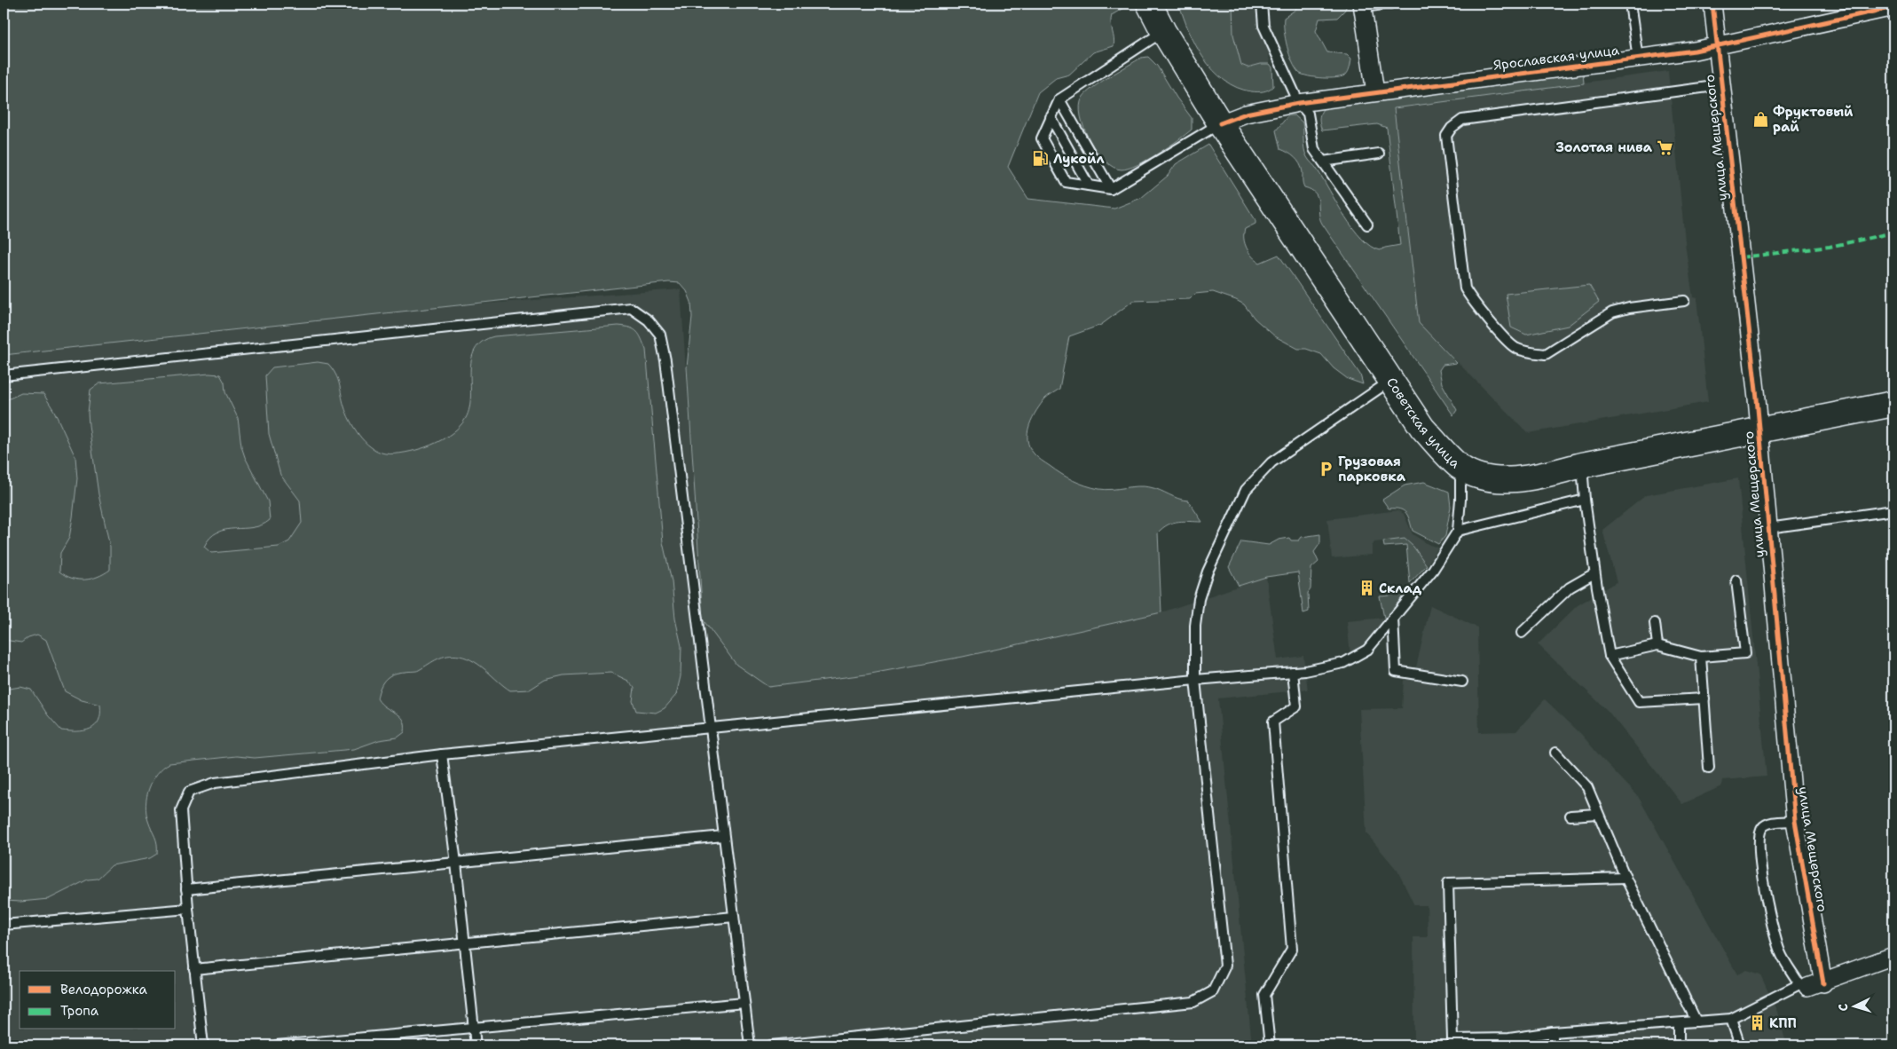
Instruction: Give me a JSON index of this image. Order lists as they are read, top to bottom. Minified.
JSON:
{"streets":{"main road":["Советская улица"],"street":["Ярославская улица","улица Мещерского"]},"crossings":[["Ярославская улица","улица Мещерского"],["Ярославская улица","Советская улица"],["улица Мещерского","Советская улица"]],"places":{"shop":["Фруктовый рай"],"supermarket":["Золотая нива"],"fuel station":["Лукойл"],"parking":["Грузовая парковка"],"building":["Склад","КПП"]},"legend":["Велодорожка","Тропа"],"north":"left"}
